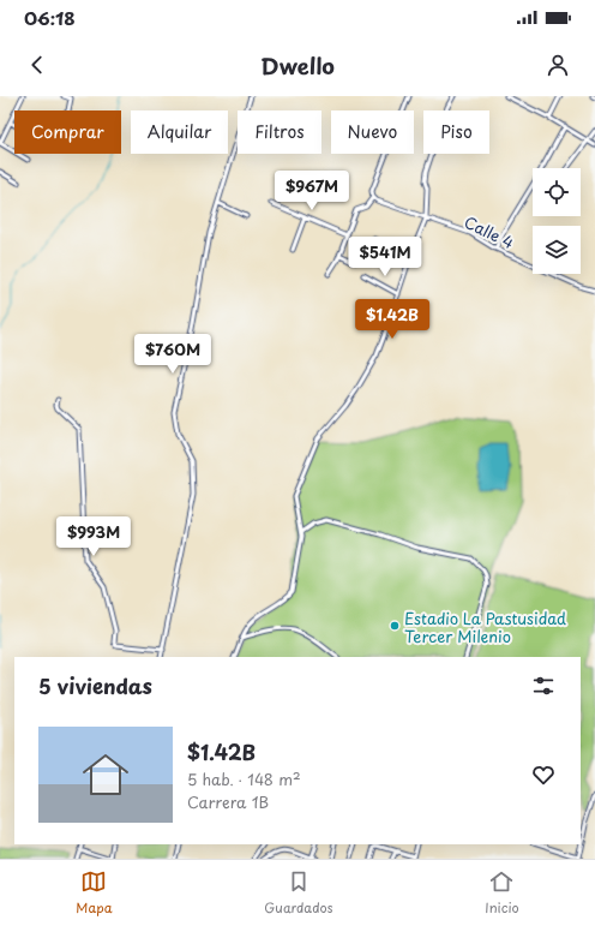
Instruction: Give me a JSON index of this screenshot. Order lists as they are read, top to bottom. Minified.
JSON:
{"streets":{"street":["Calle 4"]},"places":["Estadio La Pastusidad Tercer Milenio"],"page":{"status":"06:18","header":"Dwello","chip":["Comprar","Alquilar","Filtros","Nuevo","Piso"],"price":["$967M","$541M","$1.42B","$760M","$993M"],"heading":"5 viviendas","list":[{"name":"$1.42B","note":"5 hab. · 148 m² · Carrera 1B"}],"tabs":["Mapa","Guardados","Inicio"]}}
